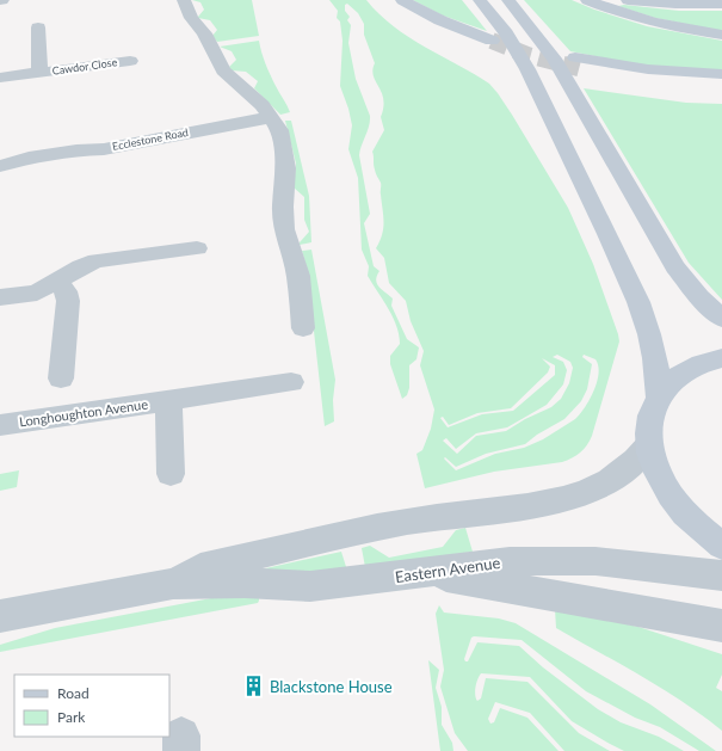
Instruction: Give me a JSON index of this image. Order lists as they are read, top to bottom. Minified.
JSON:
{"streets":{"street":["Cawdor Close","Ecclestone Road","Longhoughton Avenue","Eastern Avenue"]},"places":{"building":["Blackstone House"]},"legend":["Road","Park"]}
